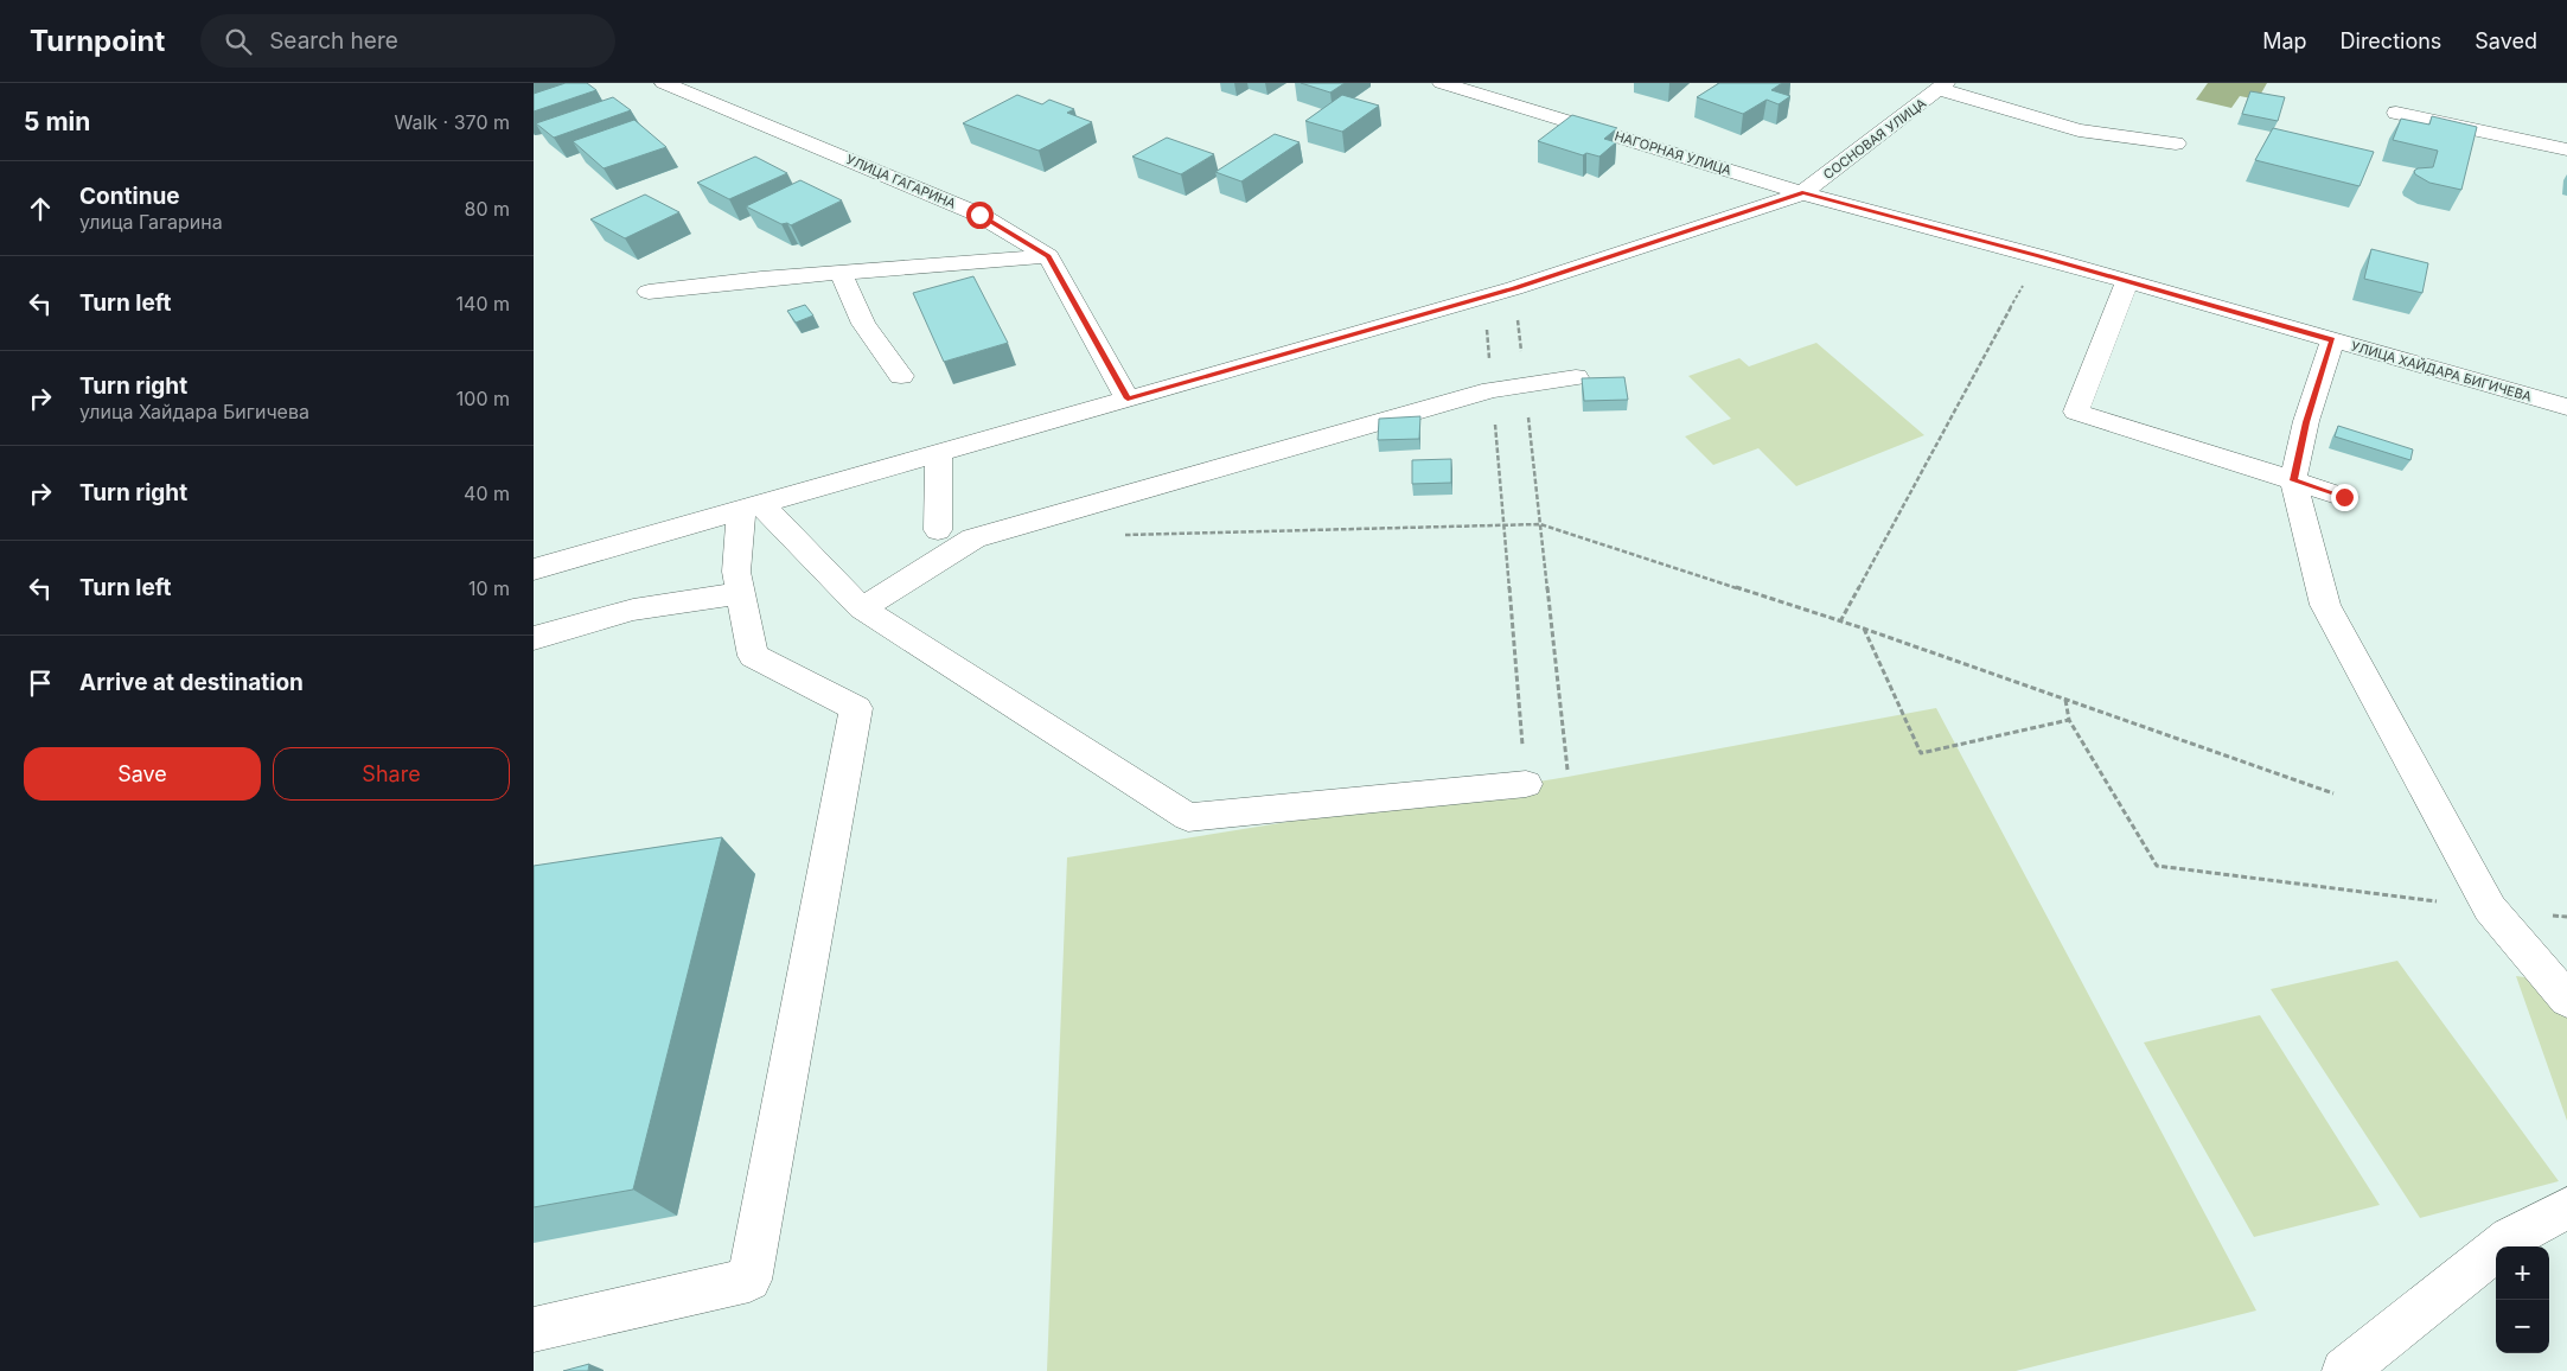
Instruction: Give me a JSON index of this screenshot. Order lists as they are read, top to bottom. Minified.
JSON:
{"streets":{"street":["СОСНОВАЯ УЛИЦА","НАГОРНАЯ УЛИЦА","УЛИЦА ГАГАРИНА","УЛИЦА ХАЙДАРА БИГИЧЕВА"]},"crossings":[["СОСНОВАЯ УЛИЦА","НАГОРНАЯ УЛИЦА"],["СОСНОВАЯ УЛИЦА","УЛИЦА ХАЙДАРА БИГИЧЕВА"],["НАГОРНАЯ УЛИЦА","УЛИЦА ХАЙДАРА БИГИЧЕВА"]],"page":{"header":"Turnpoint","search":"Search here","nav":["Map","Directions","Saved"],"heading":["5 min","Walk · 370 m"],"list":[["Continue","улица Гагарина","80 m"],["Turn left","140 m"],["Turn right","улица Хайдара Бигичева","100 m"],["Turn right","40 m"],["Turn left","10 m"],"Arrive at destination"],"buttons":["Save","Share"],"map_buttons":["+","−"]}}
